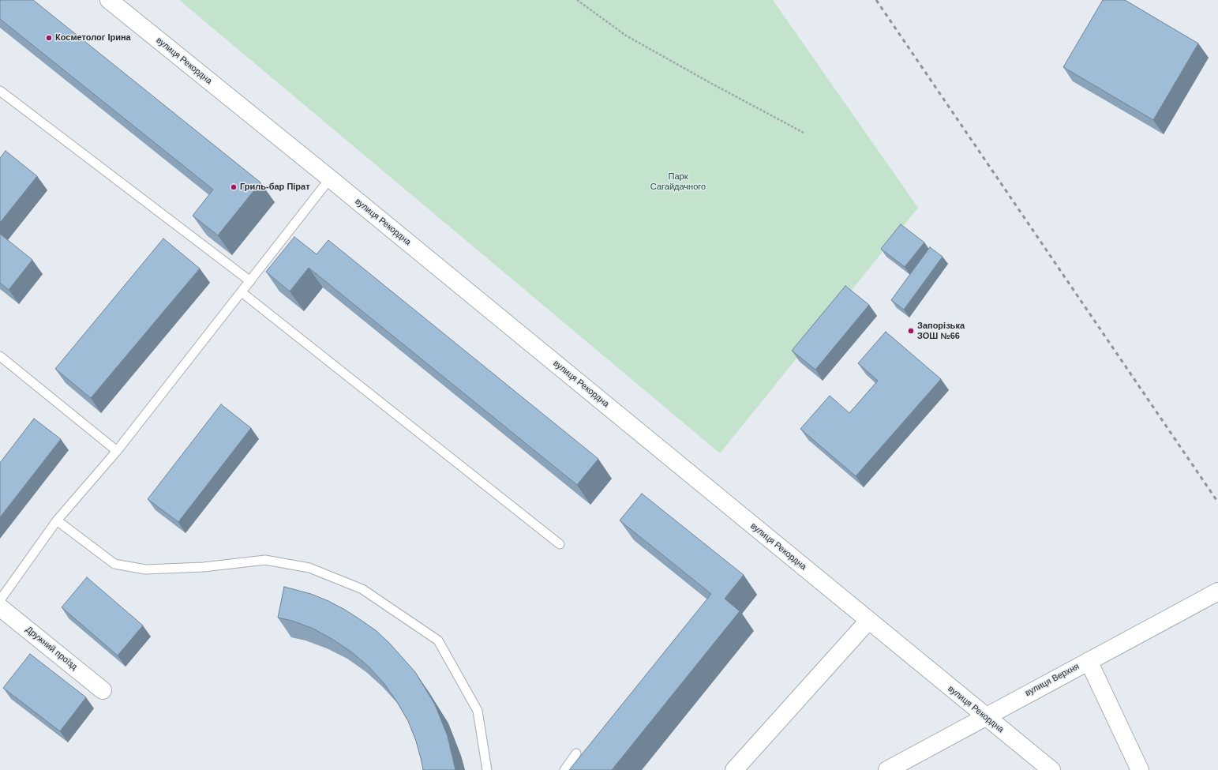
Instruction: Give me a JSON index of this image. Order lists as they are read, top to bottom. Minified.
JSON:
{"streets":{"street":["вулиця Рекордна","Дружний проїзд","вулиця Верхня"]},"crossings":[["вулиця Рекордна","вулиця Верхня"]],"parks":["Парк Сагайдачного"],"places":["Косметолог Ірина","Гриль-бар Пірат","Запорізька ЗОШ №66"]}
